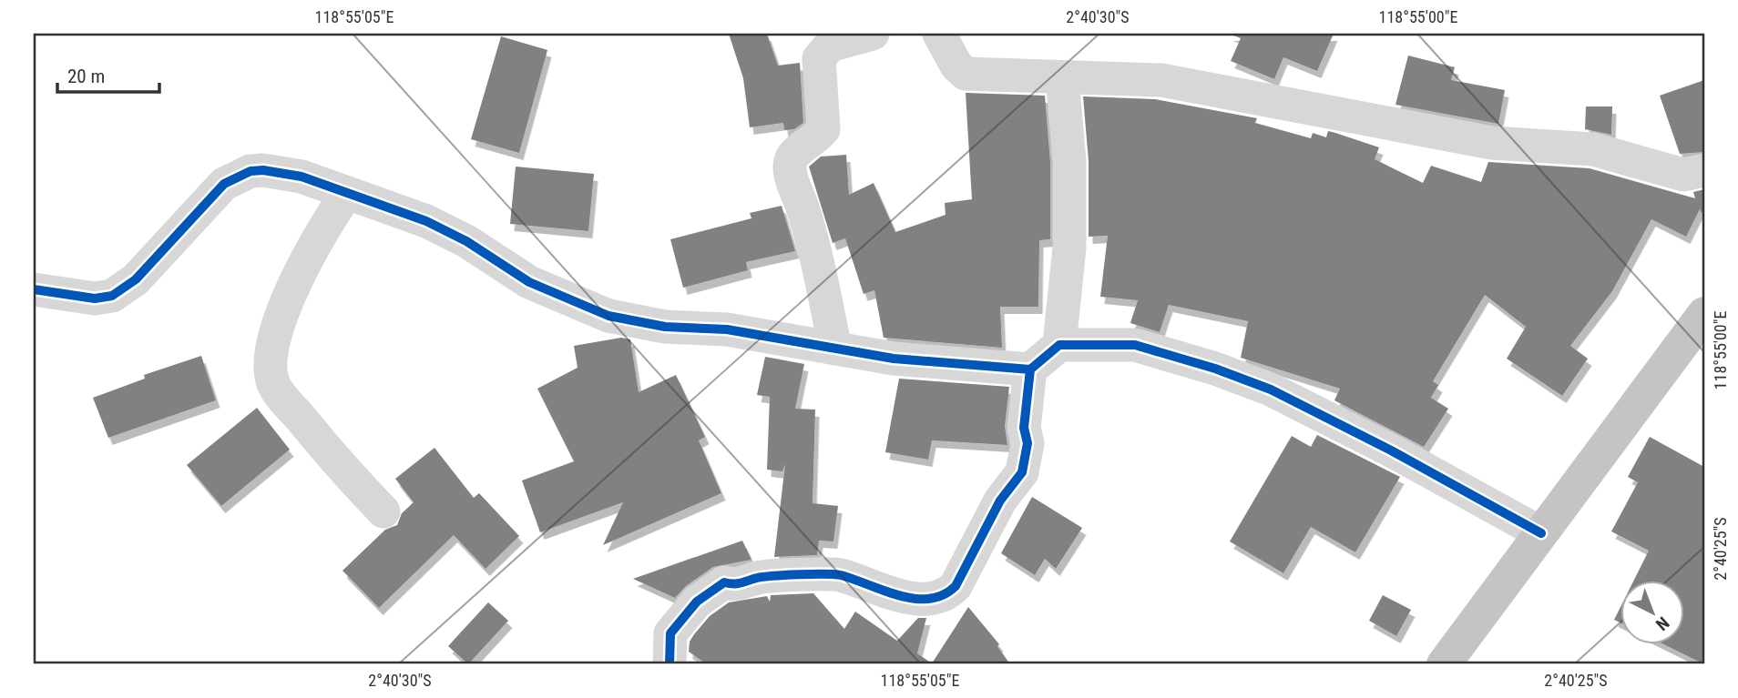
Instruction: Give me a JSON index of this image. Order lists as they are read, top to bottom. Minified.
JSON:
{"scale_bar":"20 m","north":"bottom right","coordinates":["118°55'05\"E","2°40'30\"S","118°55'00\"E","2°40'25\"S"]}
